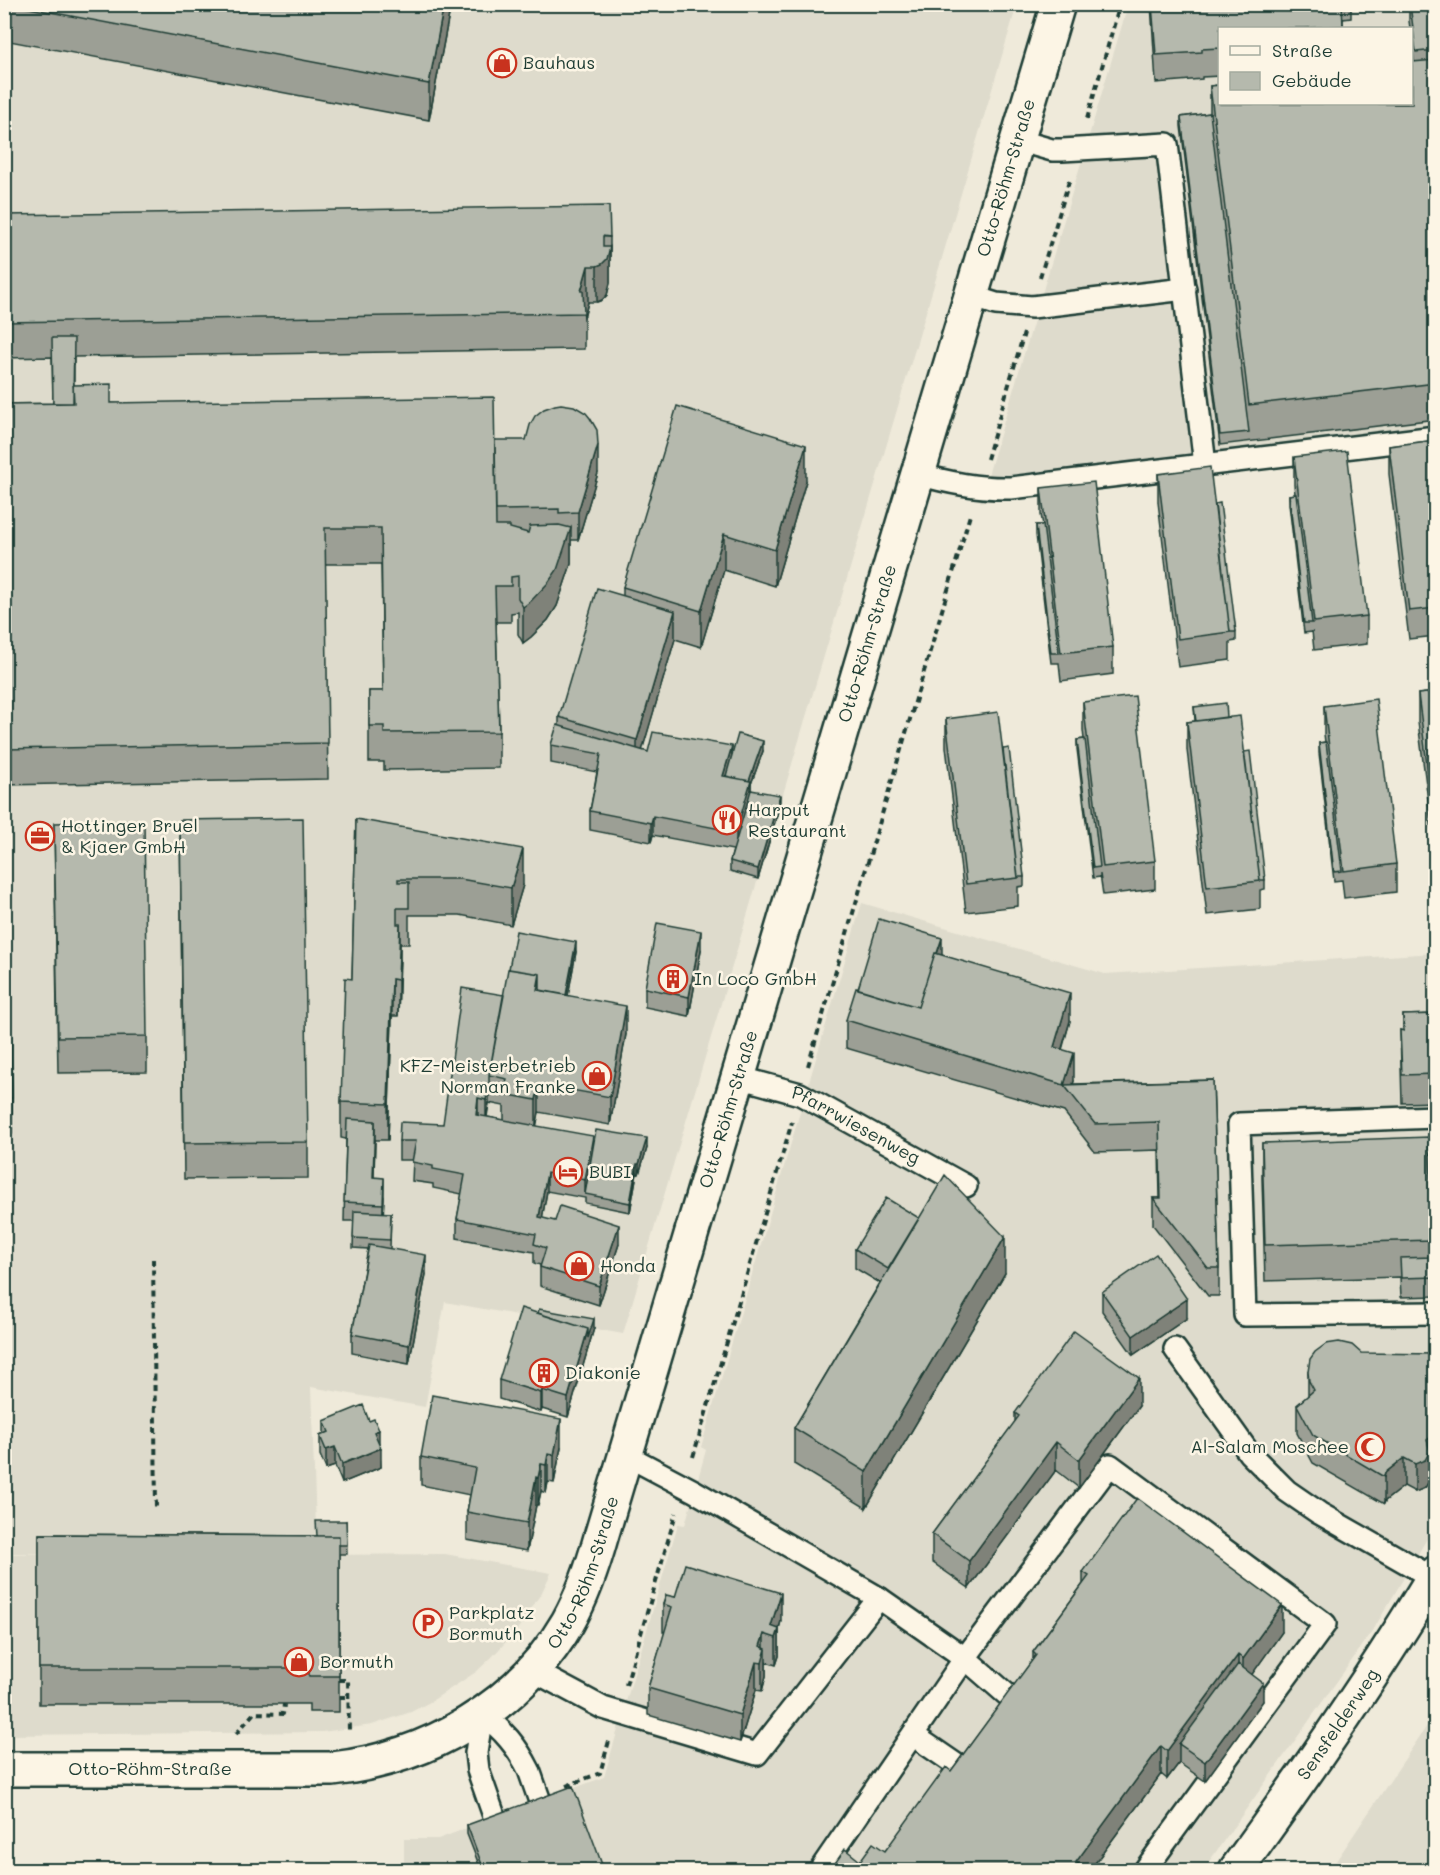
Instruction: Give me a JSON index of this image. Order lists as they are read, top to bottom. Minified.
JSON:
{"streets":{"street":["Otto-Röhm-Straße","Sensfelderweg"],"lane":["Pfarrwiesenweg"]},"crossings":[["Otto-Röhm-Straße","Pfarrwiesenweg"]],"places":{"shop":["Bauhaus","KFZ-Meisterbetrieb Norman Franke","Honda","Bormuth"],"restaurant":["Harput Restaurant"],"office":["Hottinger Bruel & Kjaer GmbH"],"building":["In Loco GmbH","Diakonie"],"hotel":["BUBI"],"mosque":["Al-Salam Moschee"],"parking":["Parkplatz Bormuth"]},"legend":["Straße","Gebäude"]}
